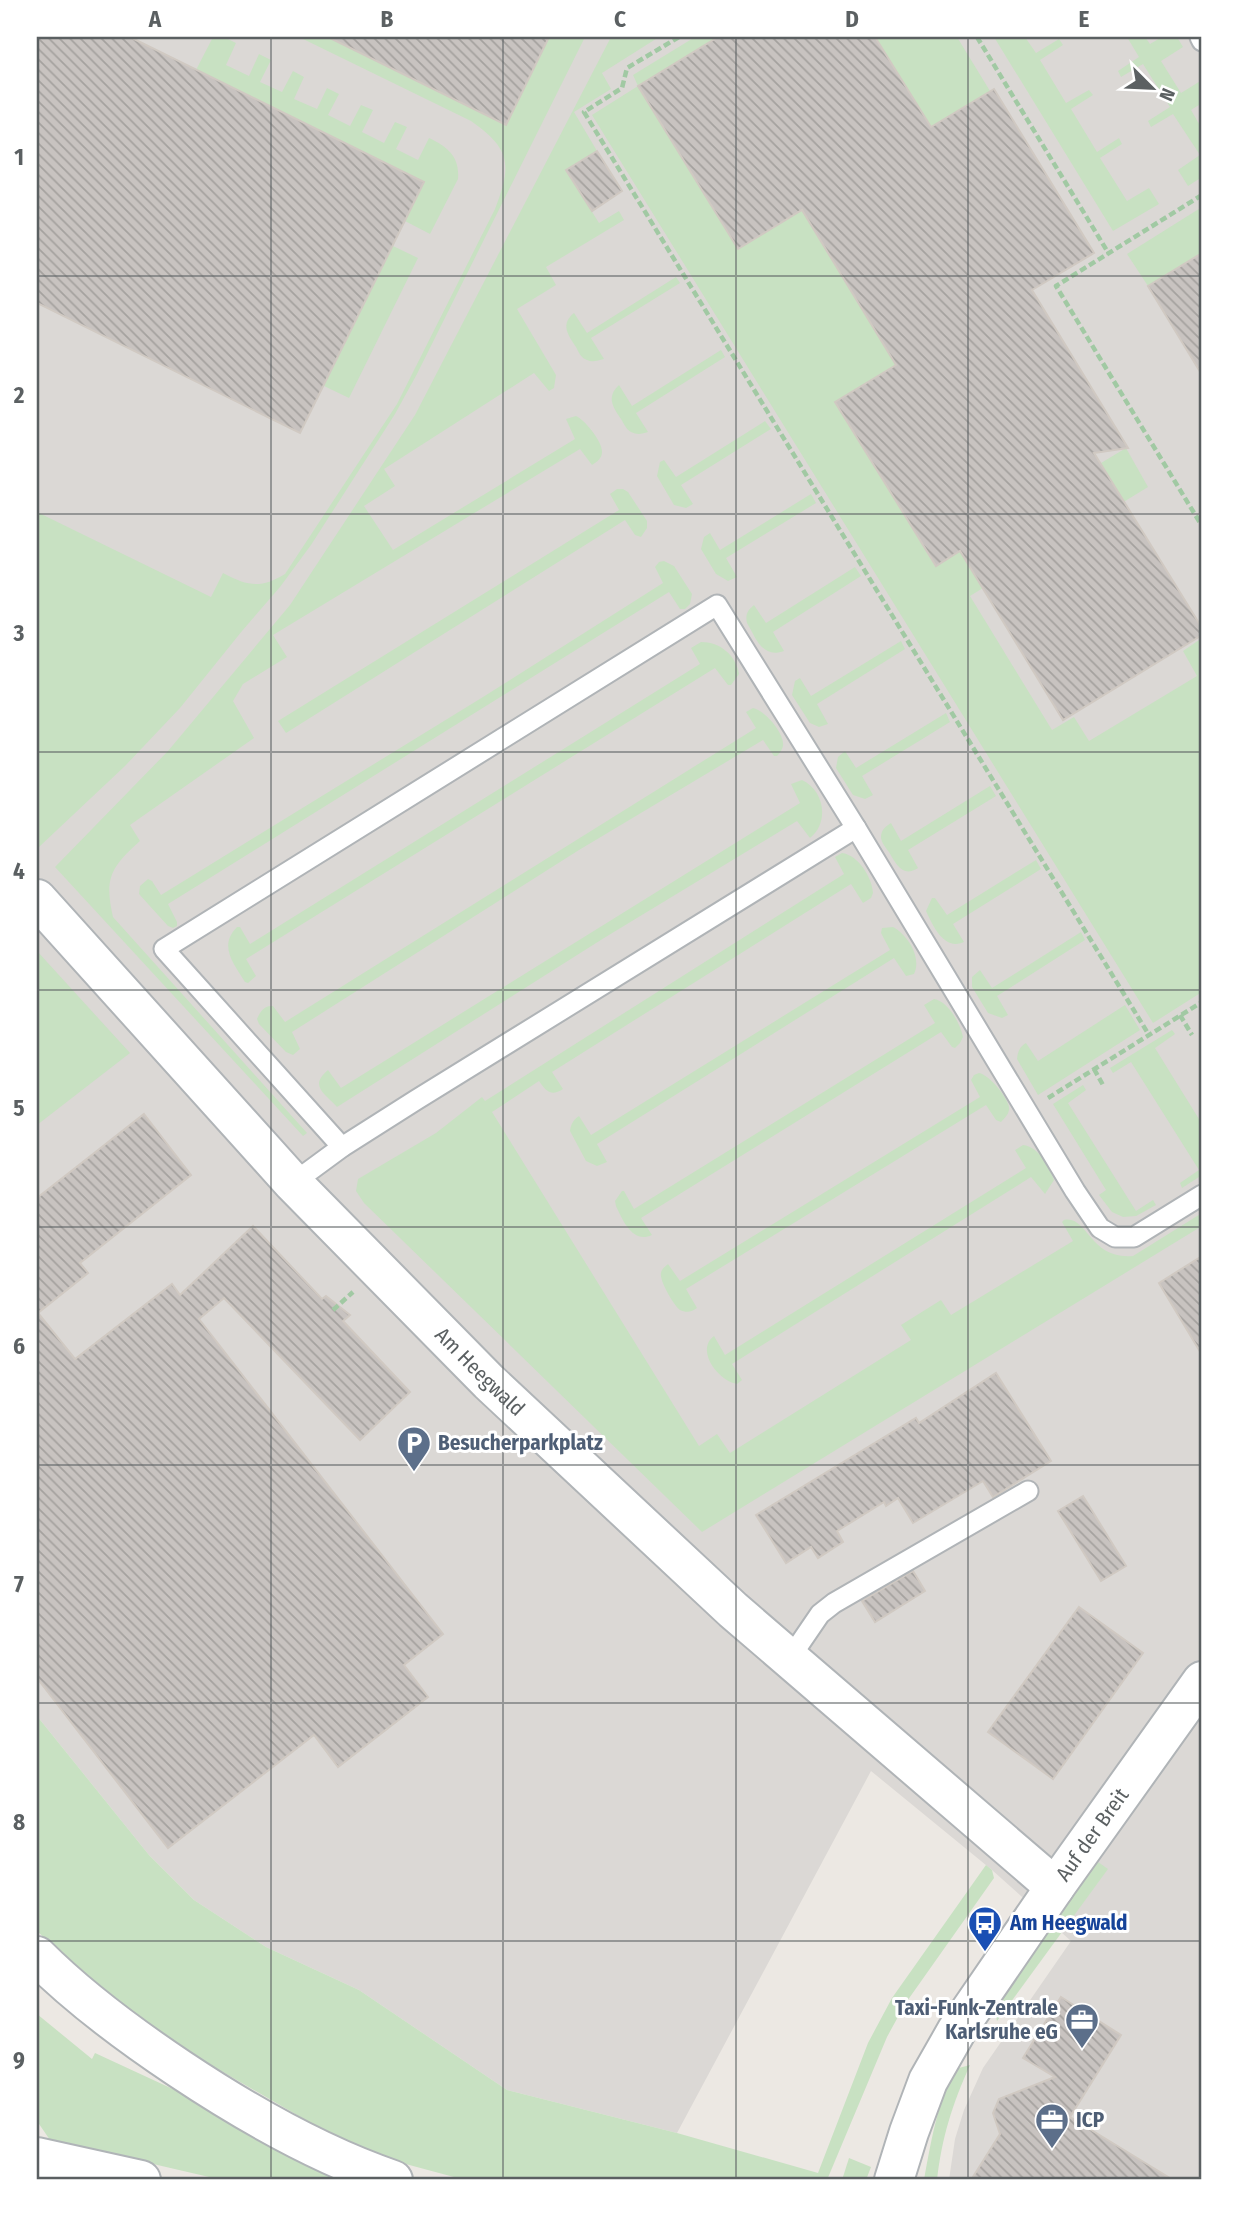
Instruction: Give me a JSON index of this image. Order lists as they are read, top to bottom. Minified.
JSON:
{"streets":{"street":["Am Heegwald","Auf der Breit"]},"crossings":[["Am Heegwald","Auf der Breit"]],"places":{"parking":["Besucherparkplatz"],"bus stop":["Am Heegwald"],"office":["Taxi-Funk-Zentrale Karlsruhe eG","ICP"]},"north":"bottom right","grid":{"columns":["A","B","C","D","E"],"rows":["1","2","3","4","5","6","7","8","9"]}}
